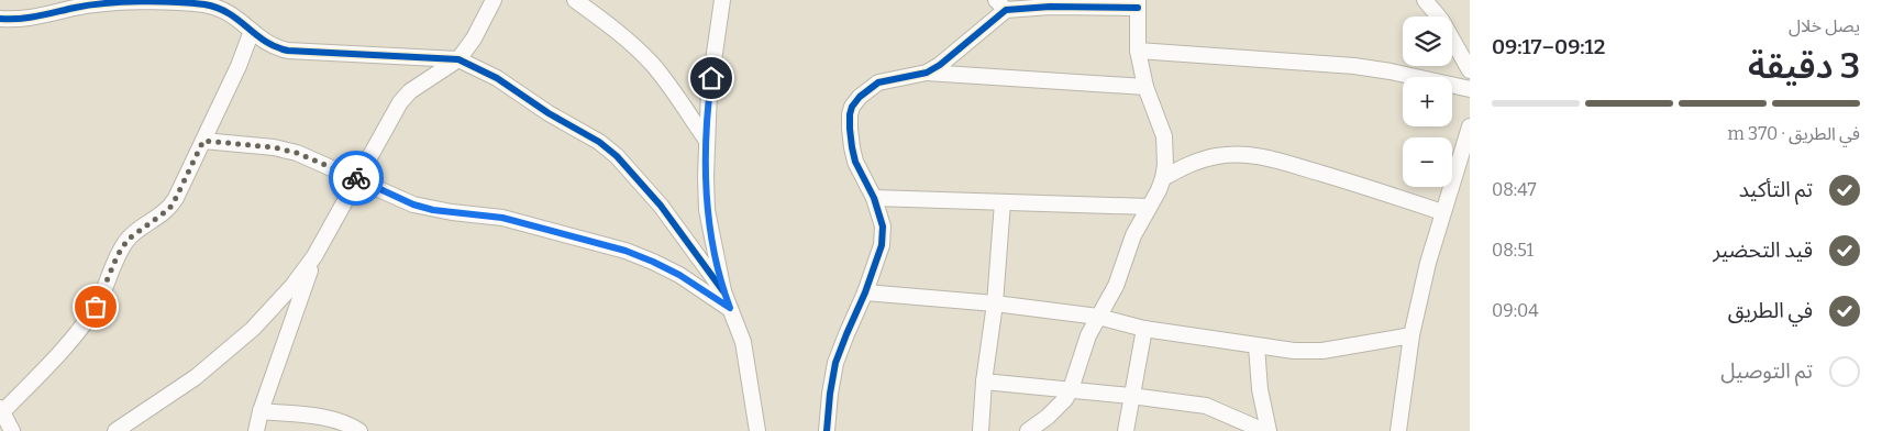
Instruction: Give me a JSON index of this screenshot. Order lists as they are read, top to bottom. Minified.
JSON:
{"page":{"heading":["3 دقيقة","يصل خلال","09:12–09:17"],"map_buttons":["+","−"],"bar":"في الطريق · 370 m","list":[["تم التأكيد","08:47"],["قيد التحضير","08:51"],["في الطريق","09:04"],"تم التوصيل"]}}
